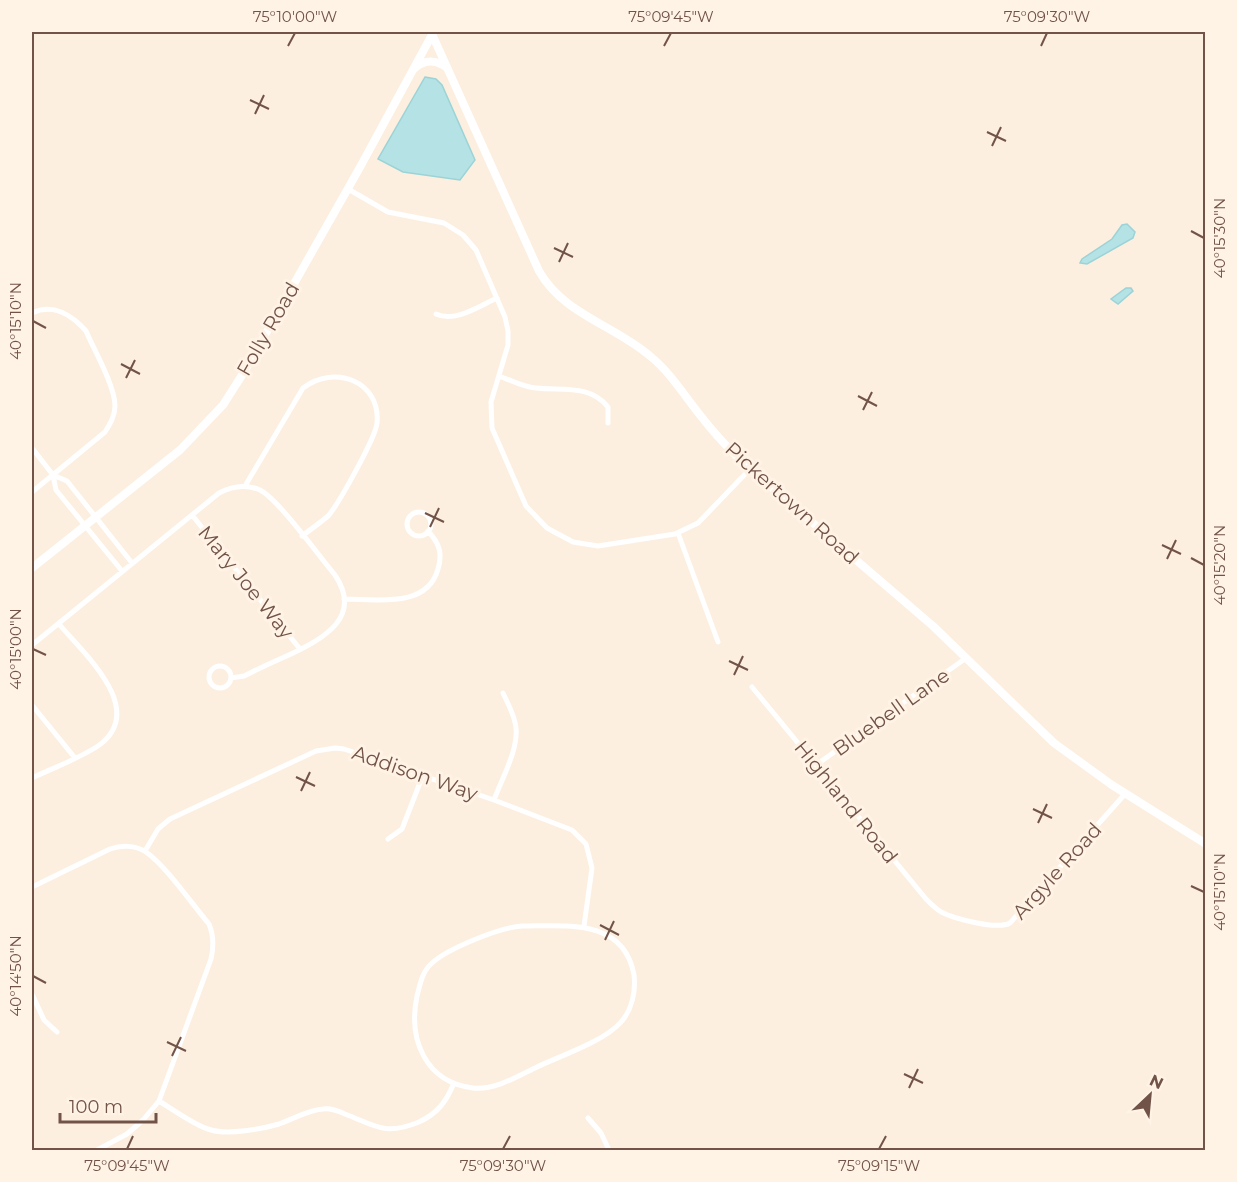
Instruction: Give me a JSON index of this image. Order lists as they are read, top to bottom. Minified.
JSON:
{"streets":{"street":["Folly Road","Pickertown Road","Mary Joe Way","Bluebell Lane","Addison Way","Highland Road","Argyle Road"]},"crossings":[["Folly Road","Pickertown Road"],["Pickertown Road","Bluebell Lane"],["Pickertown Road","Argyle Road"],["Bluebell Lane","Highland Road"],["Highland Road","Argyle Road"]],"scale_bar":"100 m","north":"top right","coordinates":["75°10'00\"W","75°09'45\"W","75°09'30\"W","40°15'30\"N","40°15'10\"N","40°15'20\"N","40°15'00\"N","40°14'50\"N","75°09'15\"W"]}
